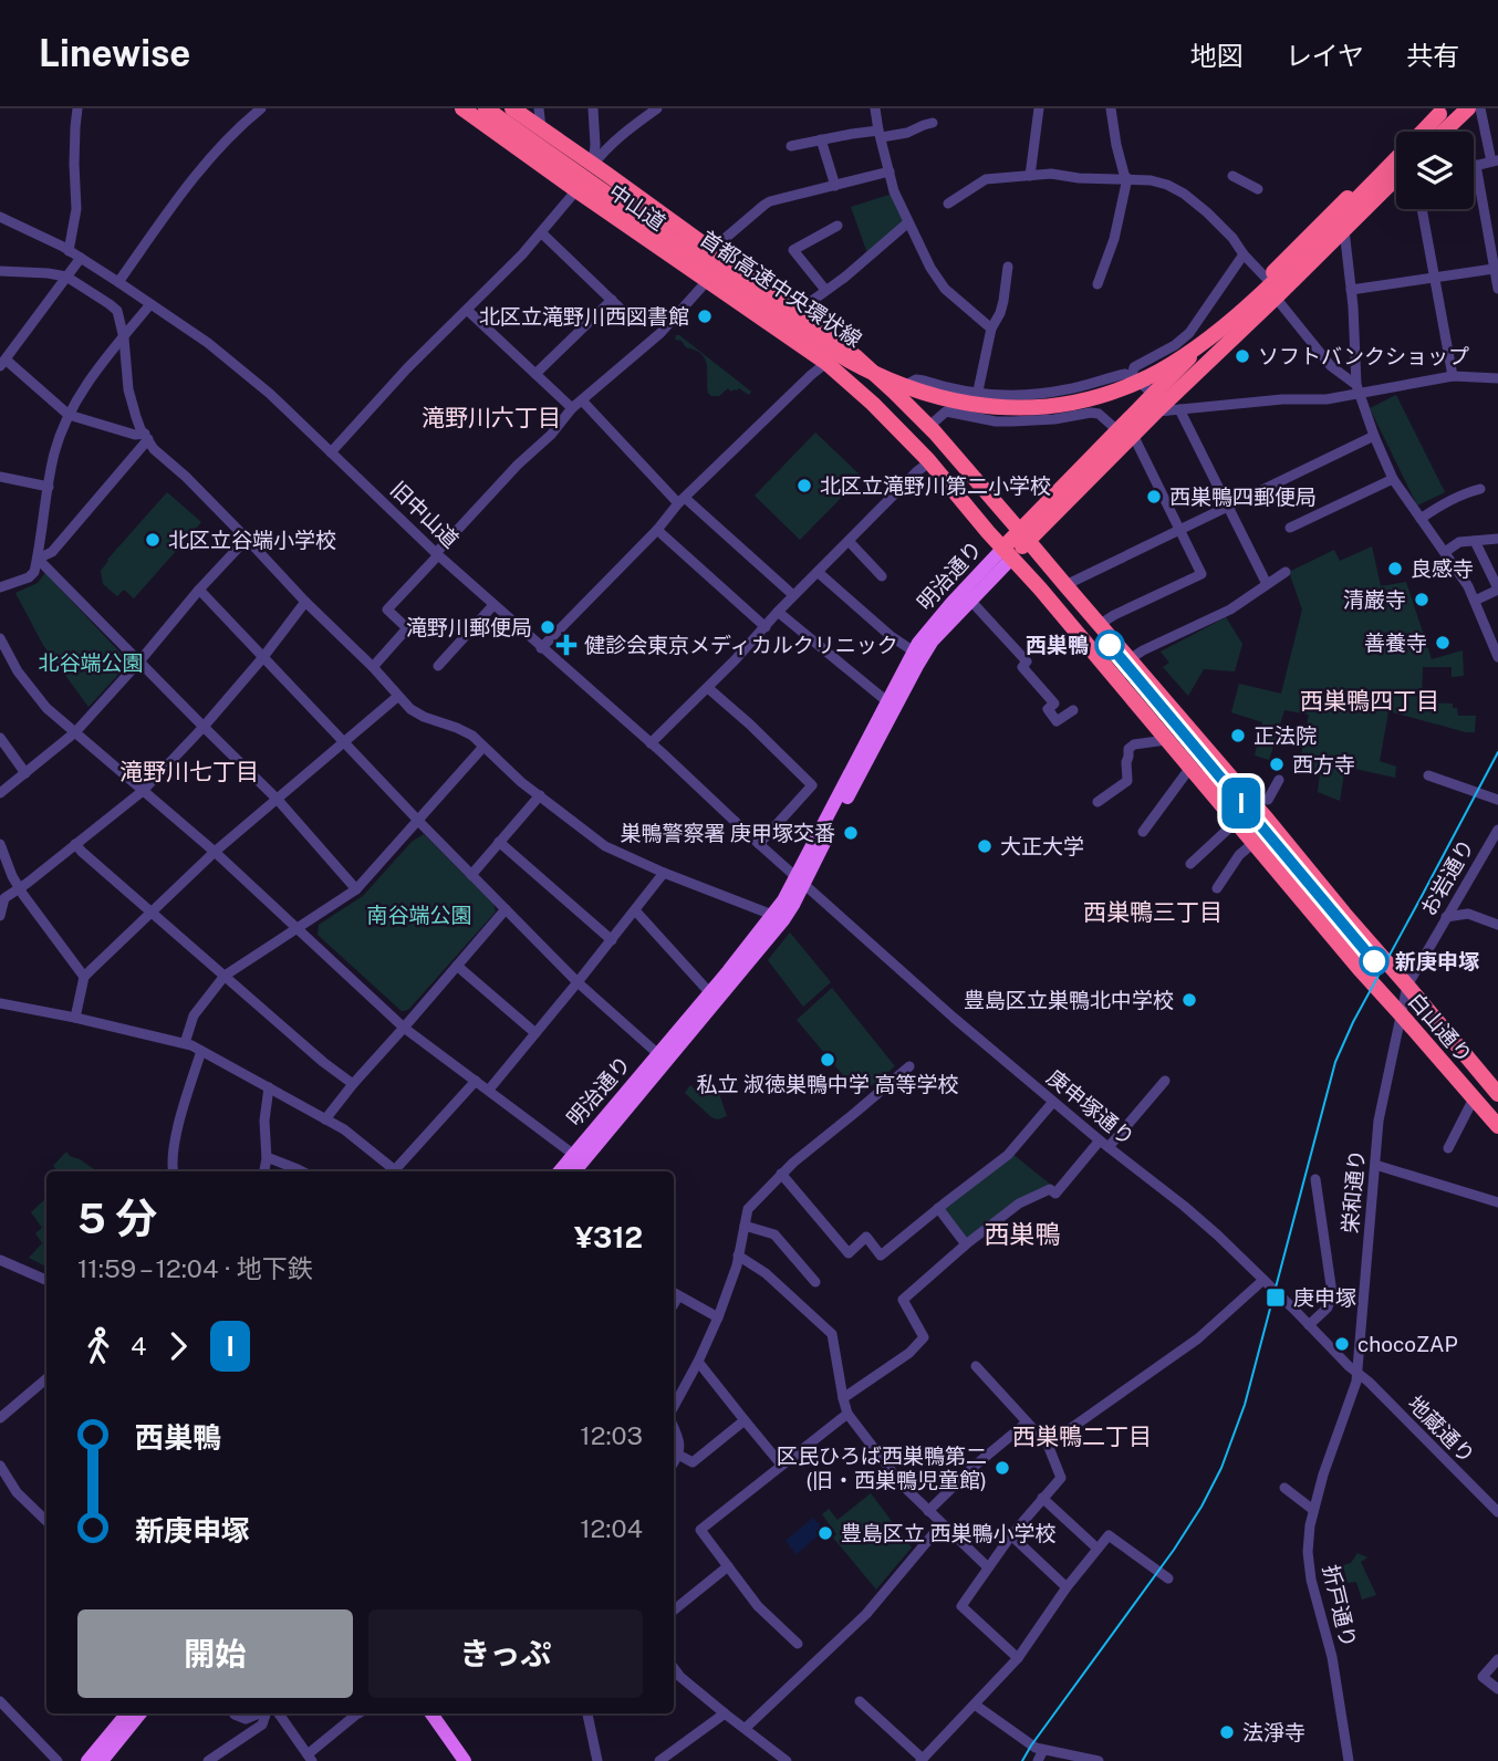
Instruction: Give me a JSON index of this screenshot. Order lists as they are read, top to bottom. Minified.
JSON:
{"streets":{"highway":["中山道","首都高速中央環状線","明治通り","白山通り"],"street":["旧中山道","お岩通り","庚申塚通り","栄和通り","地蔵通り","折戸通り"]},"crossings":[["中山道","明治通り"],["中山道","白山通り"],["首都高速中央環状線","明治通り"],["旧中山道","明治通り"],["旧中山道","庚申塚通り"],["明治通り","白山通り"],["明治通り","庚申塚通り"],["お岩通り","白山通り"],["お岩通り","栄和通り"],["白山通り","栄和通り"],["庚申塚通り","栄和通り"],["庚申塚通り","地蔵通り"],["庚申塚通り","折戸通り"],["栄和通り","地蔵通り"],["栄和通り","折戸通り"],["地蔵通り","折戸通り"]],"districts":["滝野川六丁目","西巣鴨四丁目","滝野川七丁目","西巣鴨三丁目","西巣鴨","西巣鴨二丁目"],"parks":["北谷端公園","南谷端公園"],"places":{"other":["北区立滝野川西図書館","ソフトバンクショップ","北区立滝野川第二小学校","西巣鴨四郵便局","北区立谷端小学校","良感寺","清巌寺","滝野川郵便局","善養寺","西巣鴨","正法院","西方寺","巣鴨警察署 庚甲塚交番","大正大学","新庚申塚","豊島区立巣鴨北中学校","私立 淑徳巣鴨中学 高等学校","chocoZAP","区民ひろば西巣鴨第二 (旧・西巣鴨児童館)","豊島区立 西巣鴨小学校","法淨寺"],"health":["健診会東京メディカルクリニック"],"transit":["庚申塚"]},"lines":["metro line I"],"page":{"header":"Linewise","nav":["地図","レイヤ","共有"],"on_map":"I","heading":["5 分","11:59 – 12:04 · 地下鉄","¥312"],"legs":["4","I"],"list":[{"name":"西巣鴨","value":"12:03"},{"name":"新庚申塚","value":"12:04"}],"buttons":["開始","きっぷ"]}}
